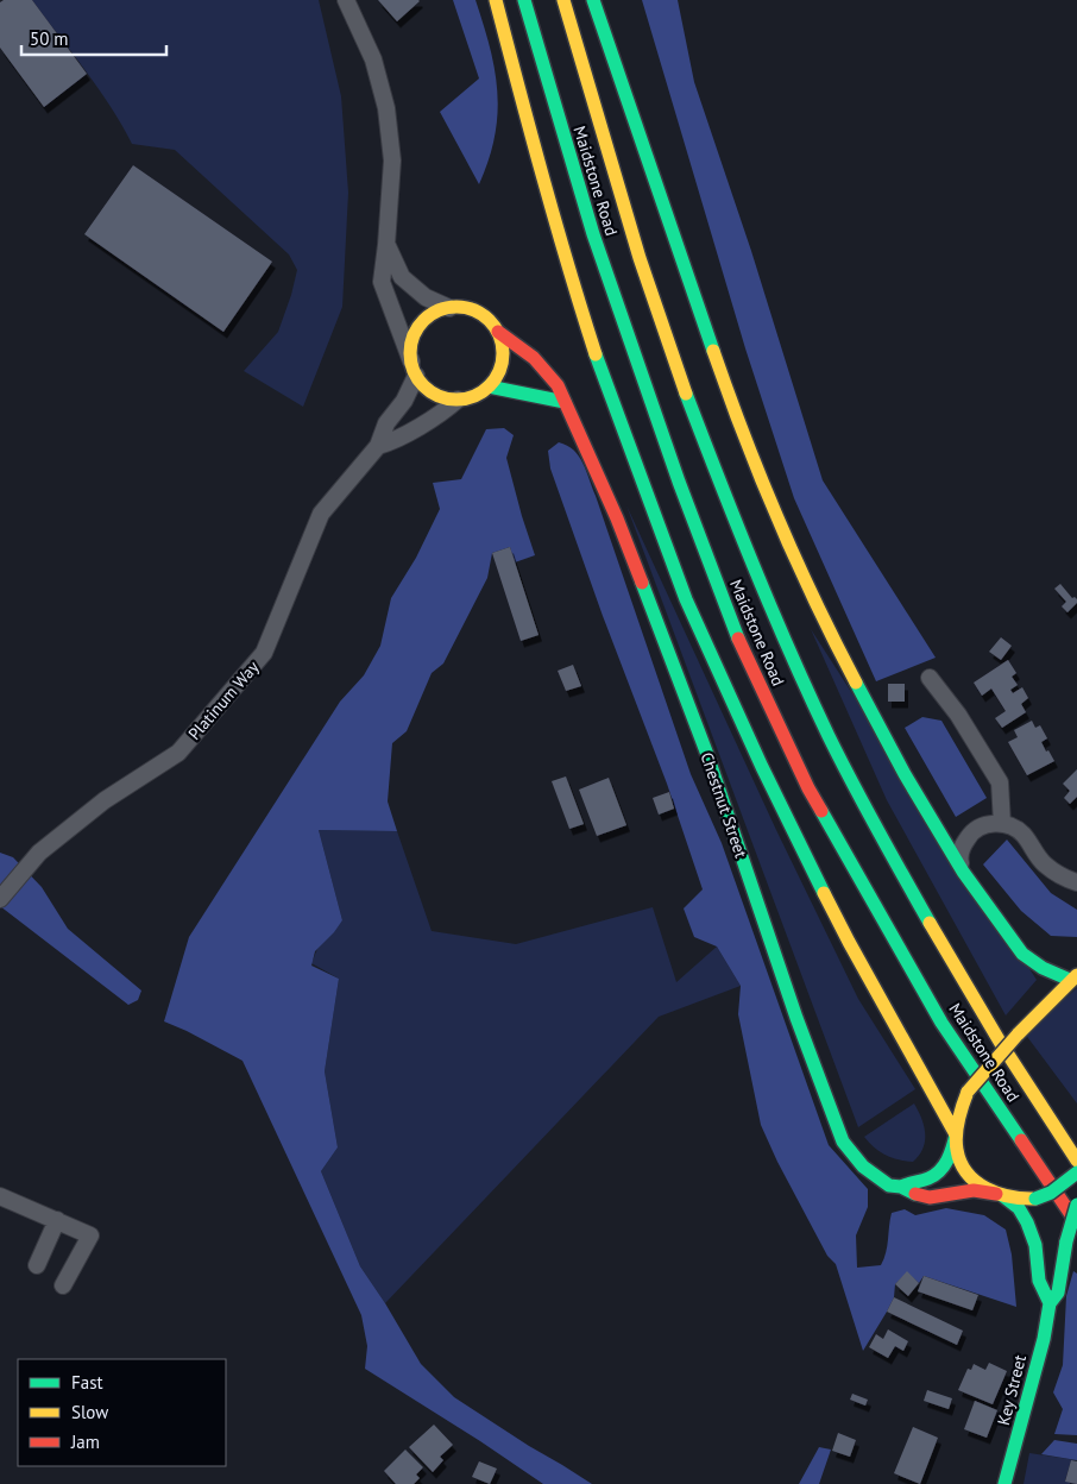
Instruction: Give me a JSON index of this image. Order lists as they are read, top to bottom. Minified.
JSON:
{"streets":{"main road":["Maidstone Road","Chestnut Street","Key Street"],"street":["Platinum Way"]},"crossings":[["Platinum Way","Chestnut Street"],["Chestnut Street","Key Street"]],"legend":["Fast","Slow","Jam"],"scale_bar":"50 m"}
